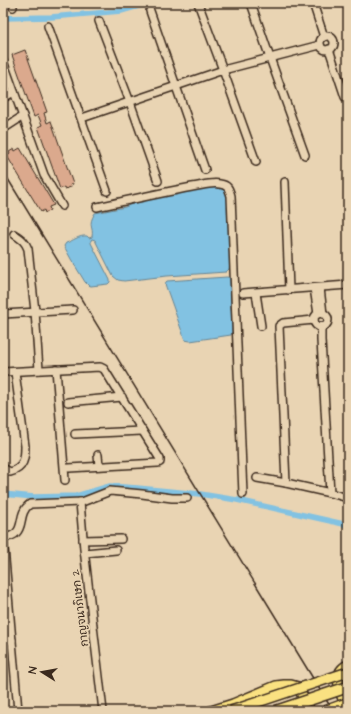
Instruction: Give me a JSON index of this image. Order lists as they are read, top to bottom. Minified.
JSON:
{"streets":{"street":["กาญจนาภิเษก 2"]},"north":"left"}
